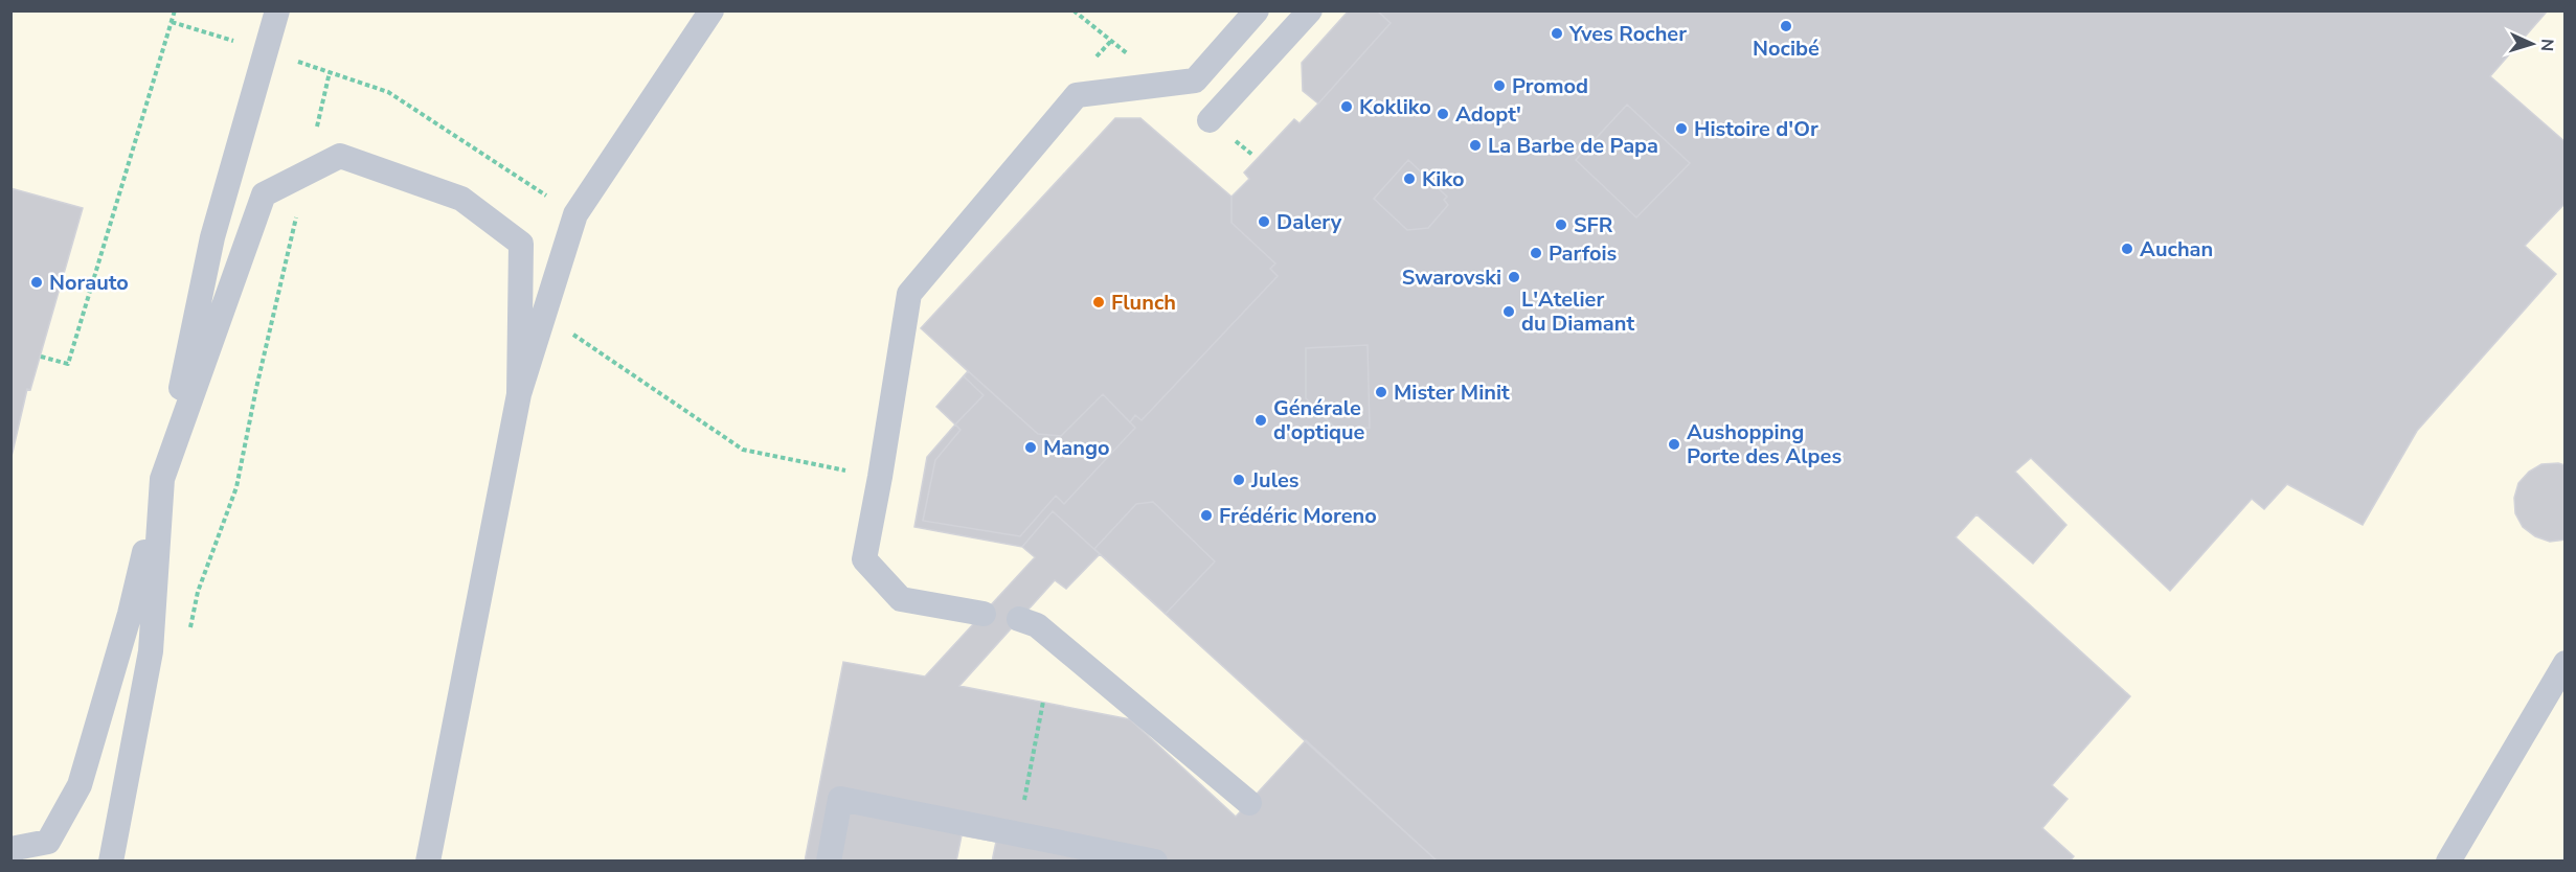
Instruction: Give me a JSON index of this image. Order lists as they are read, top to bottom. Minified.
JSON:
{"places":["Nocibé","Yves Rocher","Promod","Kokliko","Adopt'","Histoire d'Or","La Barbe de Papa","Kiko","Dalery","SFR","Auchan","Parfois","Swarovski","Norauto","Flunch","L'Atelier du Diamant","Mister Minit","Générale d'optique","Aushopping Porte des Alpes","Mango","Jules","Frédéric Moreno"],"north":"right"}
